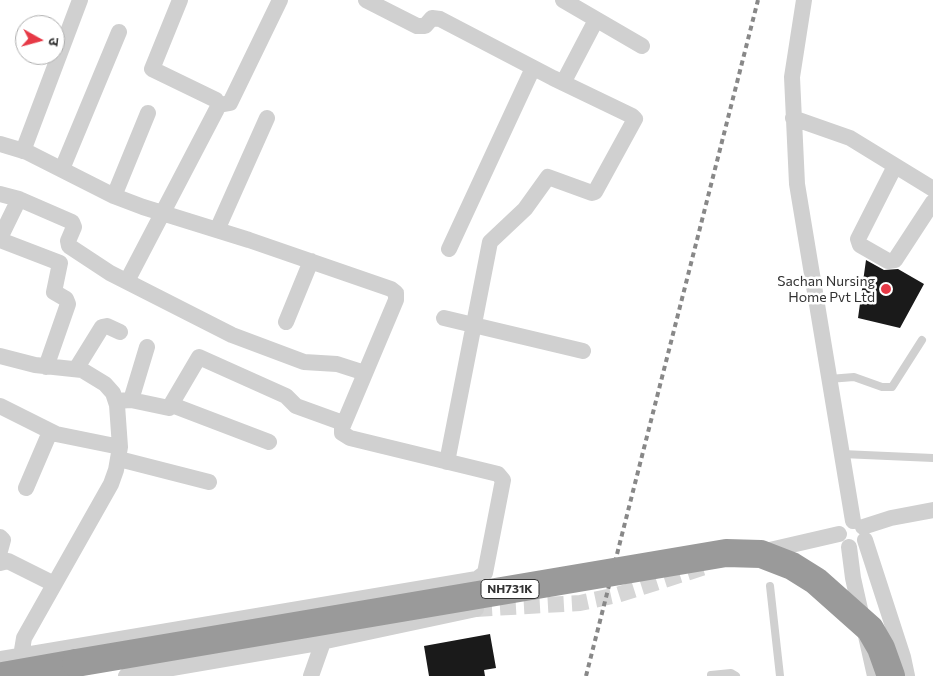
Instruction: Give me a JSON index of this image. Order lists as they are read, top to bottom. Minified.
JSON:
{"streets":{"highway":["NH731K"]},"places":["Sachan Nursing Home Pvt Ltd"],"north":"right"}
